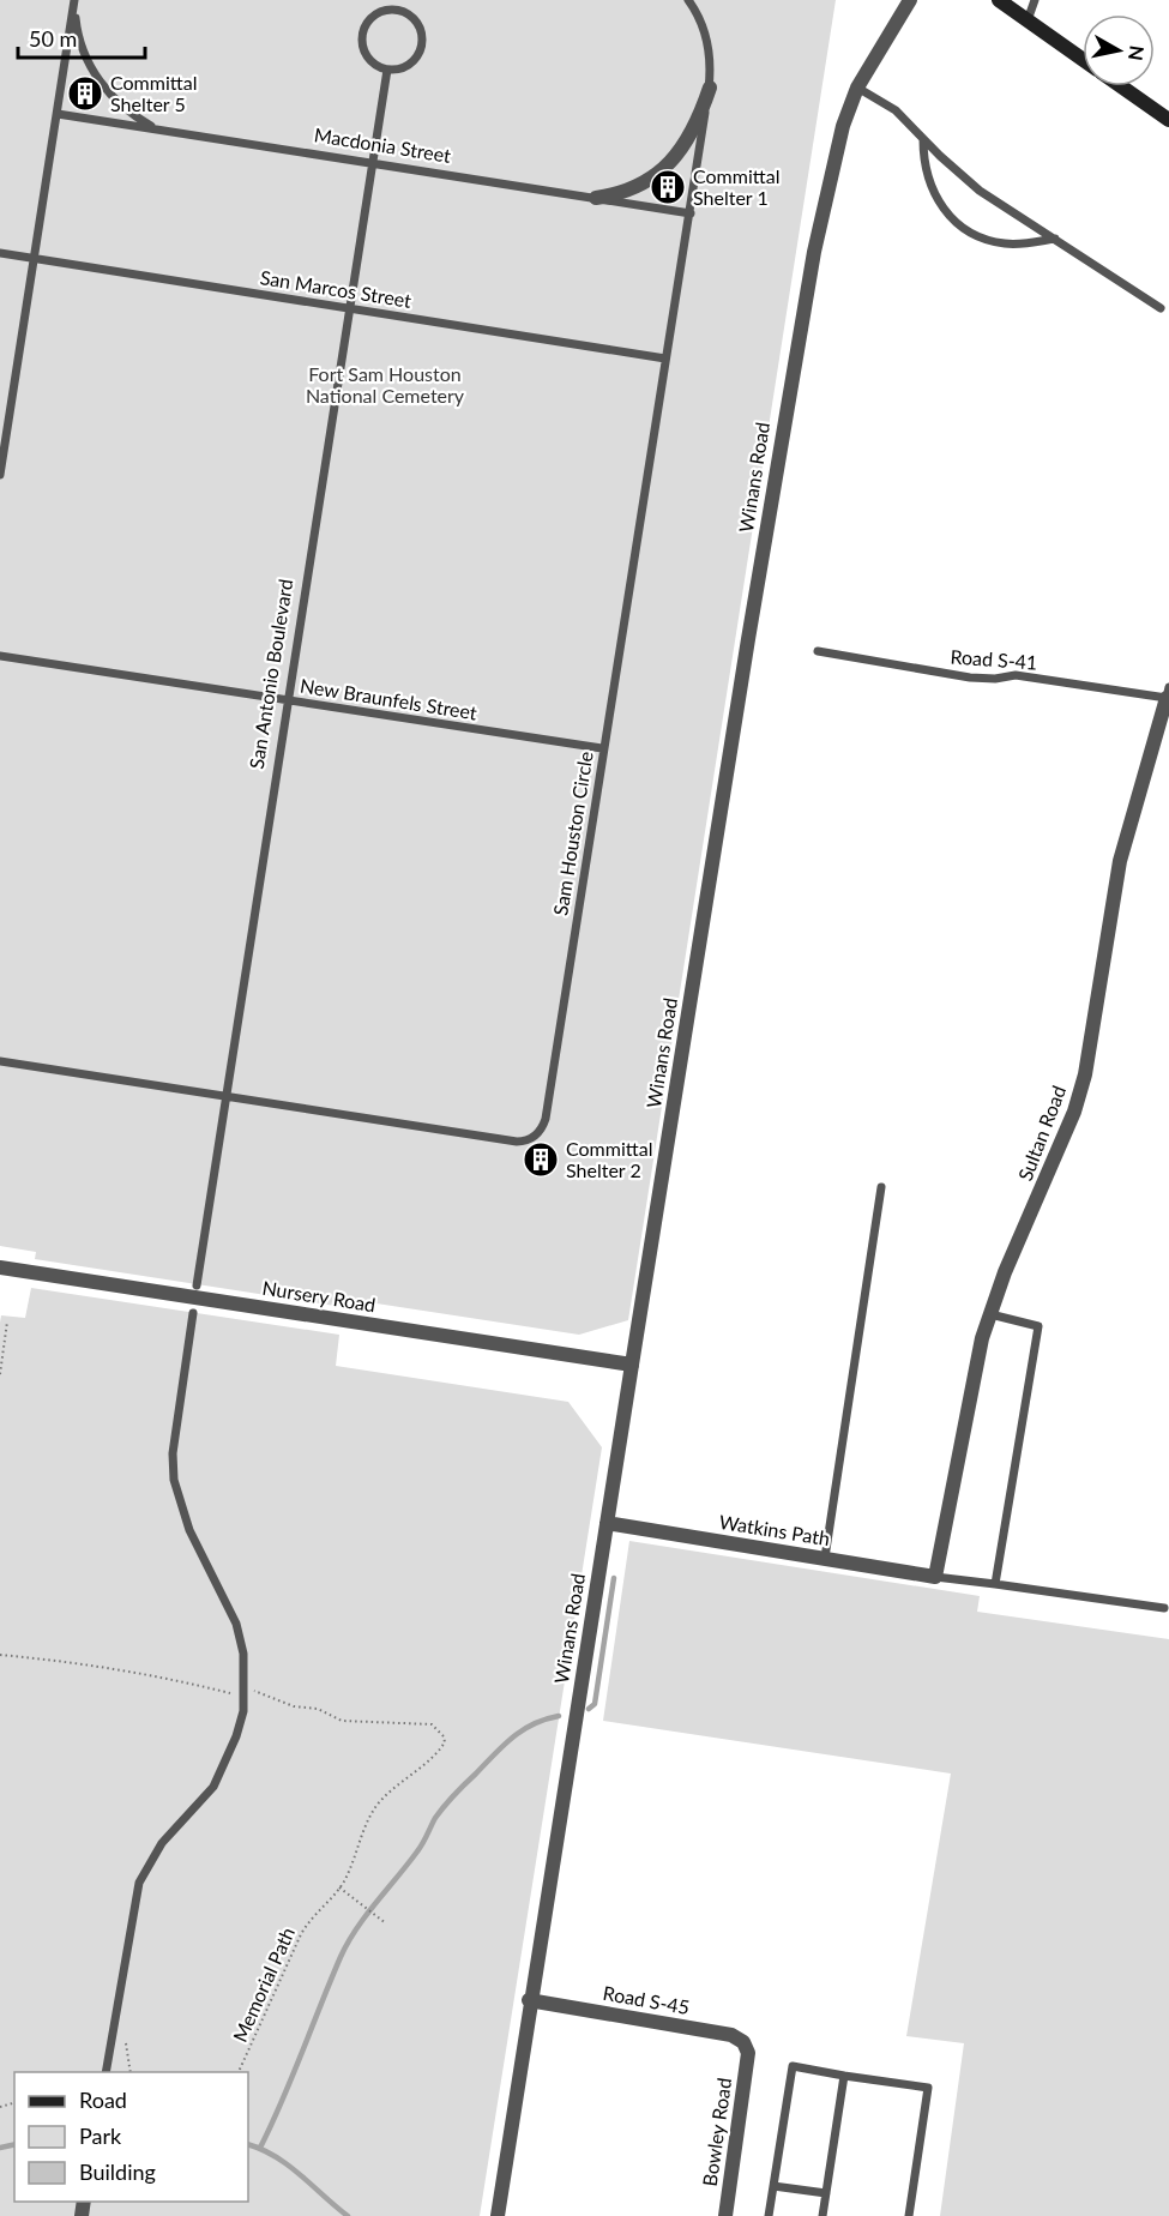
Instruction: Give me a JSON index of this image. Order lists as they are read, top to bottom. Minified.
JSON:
{"streets":{"street":["Macdonia Street","Winans Road","Sultan Road","Nursery Road","Watkins Path","Road S-45","Bowley Road"],"lane":["San Marcos Street","Road S-41","San Antonio Boulevard","New Braunfels Street","Sam Houston Circle"],"path":["Memorial Path"]},"crossings":[["Macdonia Street","San Antonio Boulevard"],["Macdonia Street","Sam Houston Circle"],["San Marcos Street","San Antonio Boulevard"],["San Marcos Street","Sam Houston Circle"],["Winans Road","Nursery Road"],["Winans Road","Watkins Path"],["Winans Road","Road S-45"],["Road S-41","Sultan Road"],["San Antonio Boulevard","New Braunfels Street"],["San Antonio Boulevard","Sam Houston Circle"],["New Braunfels Street","Sam Houston Circle"],["Sultan Road","Watkins Path"],["Road S-45","Bowley Road"]],"parks":["Fort Sam Houston National Cemetery"],"places":{"building":["Committal Shelter 5","Committal Shelter 1","Committal Shelter 2"]},"legend":["Road","Park","Building"],"scale_bar":"50 m","north":"right"}
